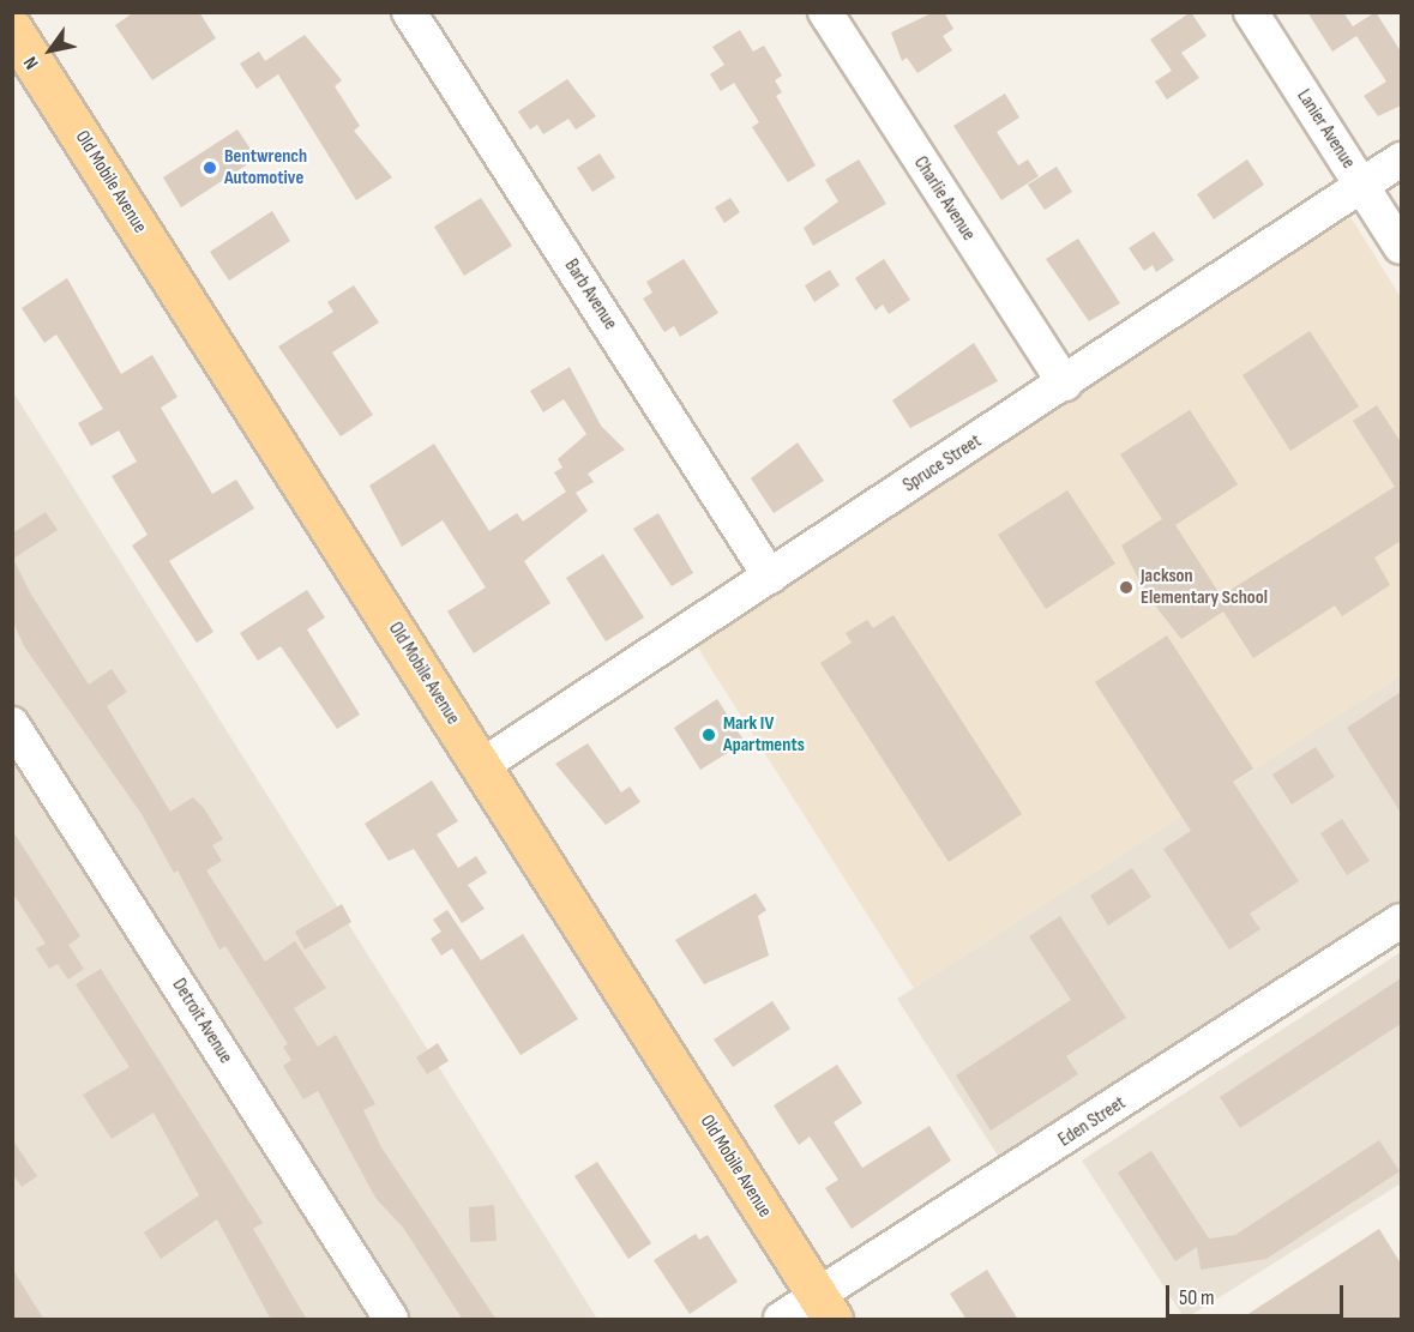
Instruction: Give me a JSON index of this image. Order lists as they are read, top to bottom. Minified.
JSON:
{"streets":{"main road":["Old Mobile Avenue"],"street":["Lanier Avenue","Charlie Avenue","Barb Avenue","Spruce Street","Detroit Avenue","Eden Street"]},"crossings":[["Lanier Avenue","Spruce Street"],["Old Mobile Avenue","Spruce Street"],["Old Mobile Avenue","Eden Street"],["Charlie Avenue","Spruce Street"],["Barb Avenue","Spruce Street"]],"places":["Bentwrench Automotive","Jackson Elementary School","Mark IV Apartments"],"scale_bar":"50 m","north":"bottom left"}
